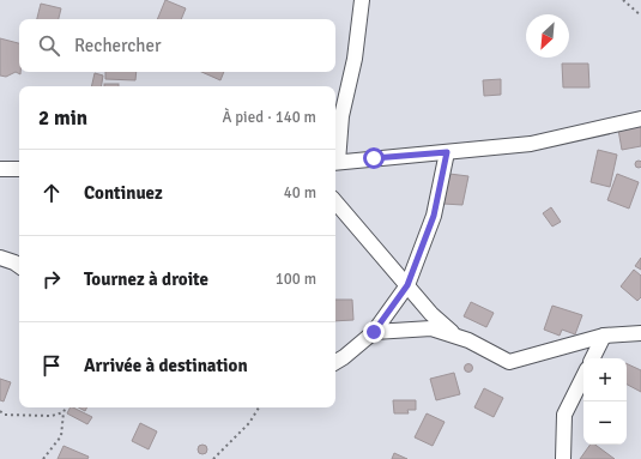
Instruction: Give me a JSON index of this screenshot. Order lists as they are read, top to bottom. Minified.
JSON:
{"north":"bottom left","page":{"search":"Rechercher","heading":["2 min","À pied · 140 m"],"list":[["Continuez","40 m"],["Tournez à droite","100 m"],"Arrivée à destination"],"map_buttons":["+","−"]}}
